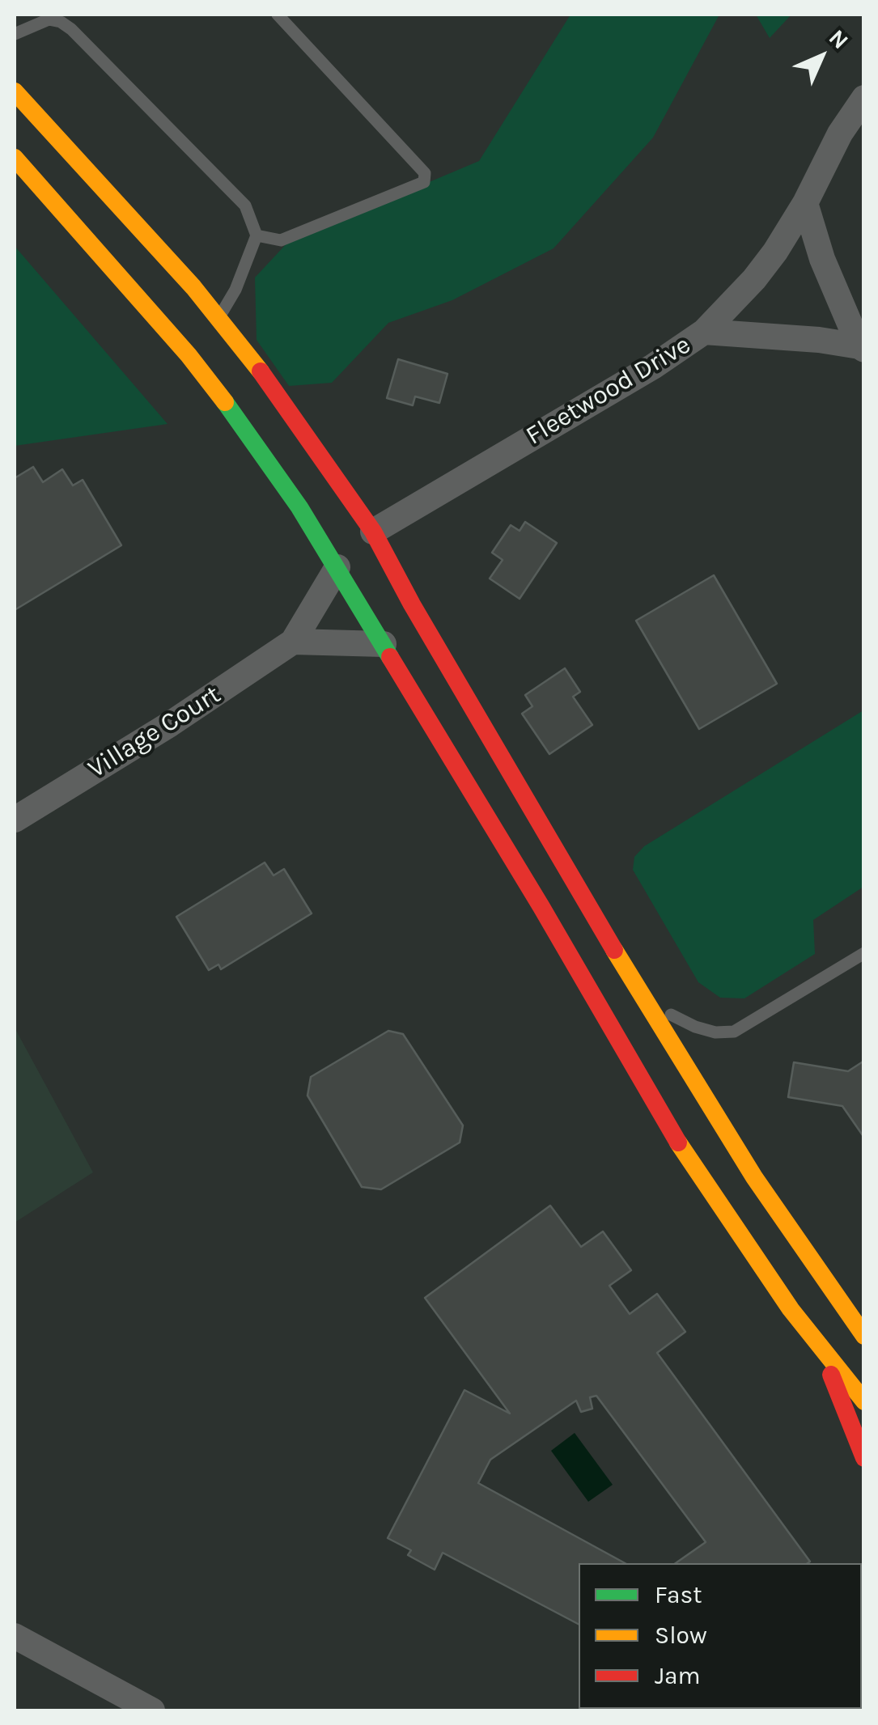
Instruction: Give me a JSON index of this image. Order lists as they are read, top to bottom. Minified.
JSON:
{"streets":{"street":["Fleetwood Drive","Village Court"]},"legend":["Fast","Slow","Jam"],"north":"top right"}
